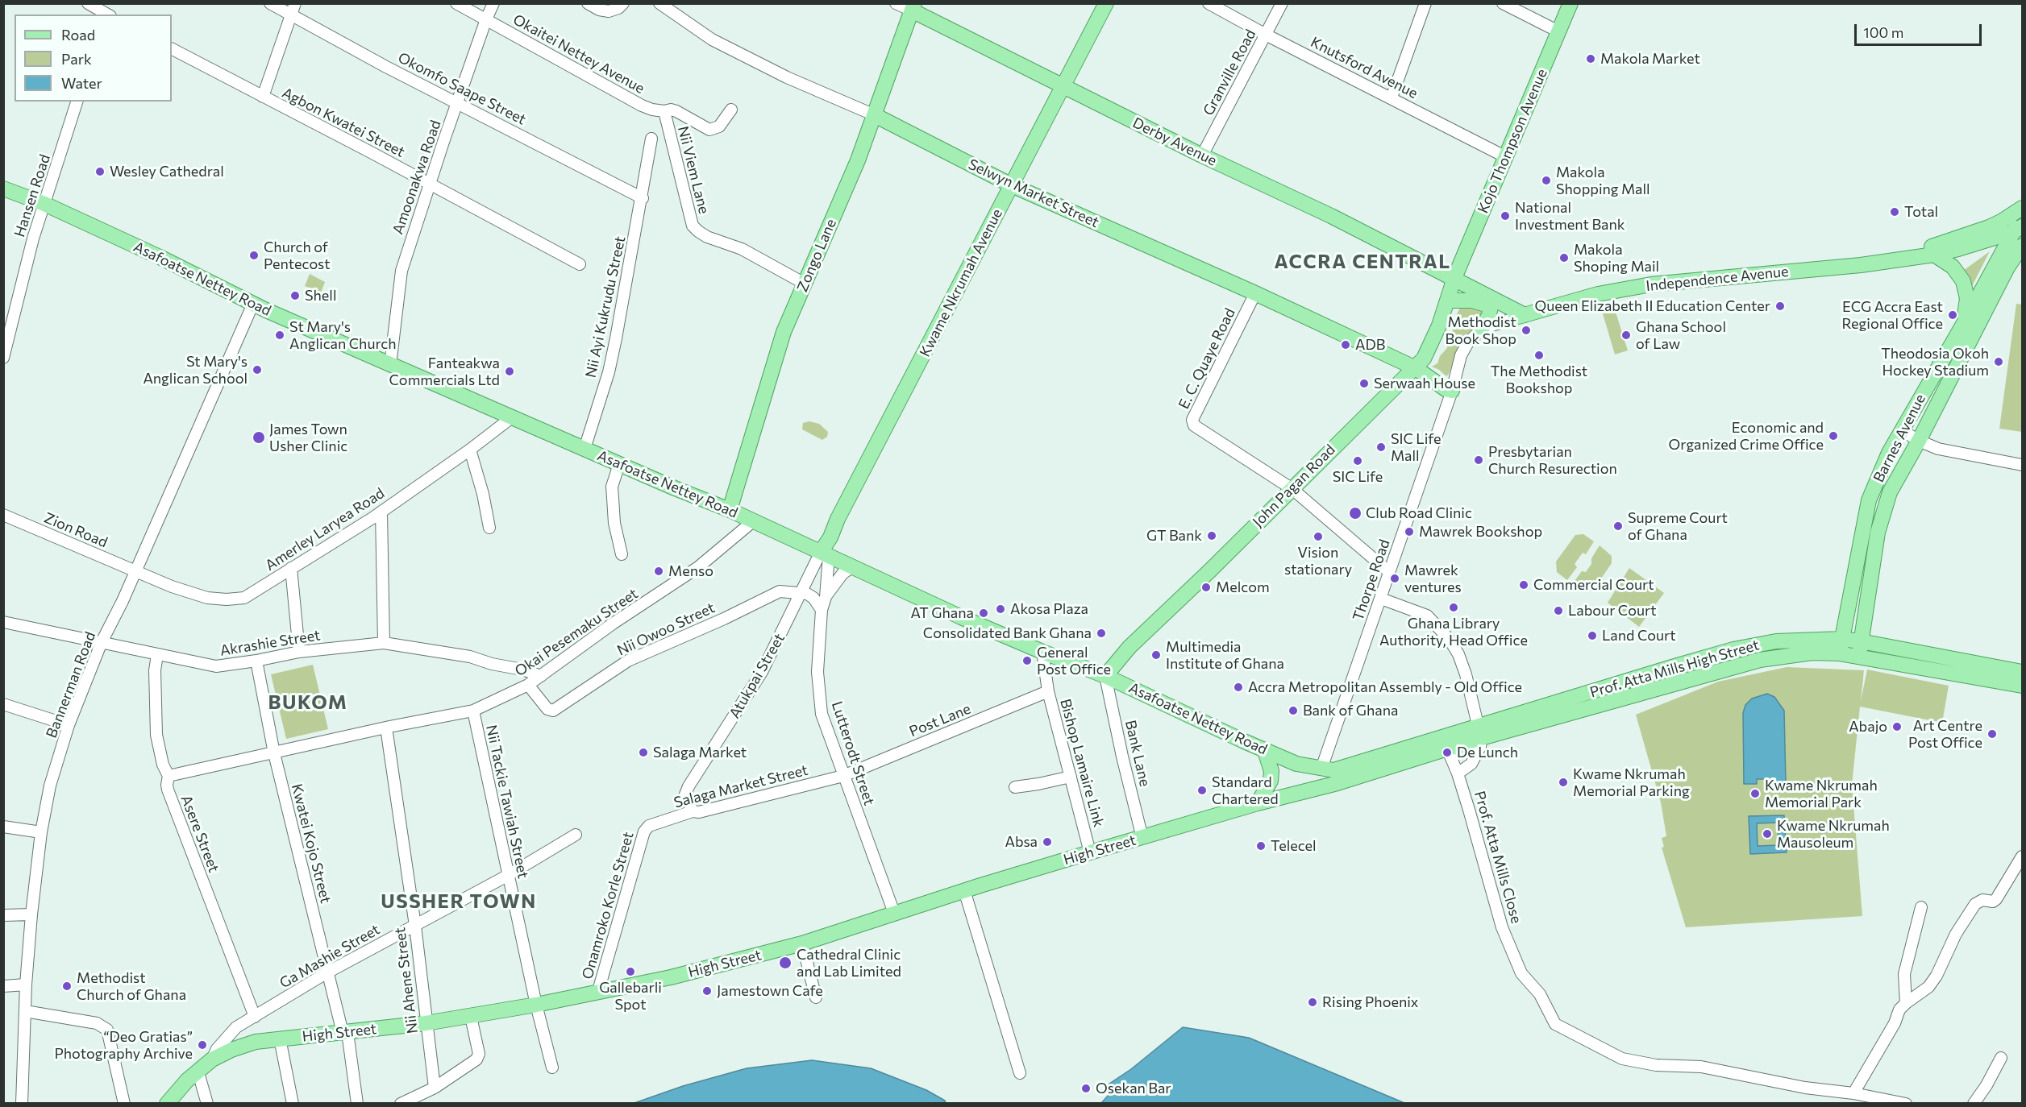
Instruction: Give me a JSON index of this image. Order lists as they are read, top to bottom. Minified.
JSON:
{"streets":{"main road":["Kojo Thompson Avenue","Derby Avenue","Selwyn Market Street","Zongo Lane","Asafoatse Nettey Road","Independence Avenue","Kwame Nkrumah Avenue","Barnes Avenue","John Pagan Road","Prof. Atta Mills High Street","Atukpai Street","High Street"],"street":["Okaitei Nettey Avenue","Knutsford Avenue","Granville Road","Okomfo Saape Street","Agbon Kwatei Street","Nii Viem Lane","Amoonakwa Road","Hansen Road","Nii Ayi Kukrudu Street","E. C. Quaye Road","Amerley Laryea Road","Zion Road","Thorpe Road","Nii Owoo Street","Okai Pesemaku Street","Akrashie Street","Bannerman Road","Post Lane","Lutterodt Street","Bank Lane","Bishop Lamaire Link","Salaga Market Street","Nii Tackie Tawiah Street","Asere Street","Kwatei Kojo Street","Prof. Atta Mills Close","Onamroko Korle Street","Ga Mashie Street","Nii Ahene Street"]},"crossings":[["Okaitei Nettey Avenue","Nii Viem Lane"],["Okaitei Nettey Avenue","Amoonakwa Road"],["Knutsford Avenue","Granville Road"],["Knutsford Avenue","Kojo Thompson Avenue"],["Granville Road","Derby Avenue"],["Okomfo Saape Street","Amoonakwa Road"],["Okomfo Saape Street","Nii Ayi Kukrudu Street"],["Agbon Kwatei Street","Amoonakwa Road"],["Kojo Thompson Avenue","Derby Avenue"],["Kojo Thompson Avenue","John Pagan Road"],["Derby Avenue","Zongo Lane"],["Derby Avenue","Kwame Nkrumah Avenue"],["Derby Avenue","John Pagan Road"],["Nii Viem Lane","Zongo Lane"],["Amoonakwa Road","Asafoatse Nettey Road"],["Selwyn Market Street","Zongo Lane"],["Selwyn Market Street","Kwame Nkrumah Avenue"],["Selwyn Market Street","E. C. Quaye Road"],["Selwyn Market Street","John Pagan Road"],["Selwyn Market Street","Thorpe Road"],["Hansen Road","Asafoatse Nettey Road"],["Zongo Lane","Asafoatse Nettey Road"],["Asafoatse Nettey Road","Nii Ayi Kukrudu Street"],["Asafoatse Nettey Road","John Pagan Road"],["Asafoatse Nettey Road","Amerley Laryea Road"],["Asafoatse Nettey Road","Thorpe Road"],["Asafoatse Nettey Road","Okai Pesemaku Street"],["Asafoatse Nettey Road","Prof. Atta Mills High Street"],["Asafoatse Nettey Road","Atukpai Street"],["Asafoatse Nettey Road","Bannerman Road"],["Asafoatse Nettey Road","Bank Lane"],["Asafoatse Nettey Road","Bishop Lamaire Link"],["Asafoatse Nettey Road","High Street"],["Independence Avenue","Thorpe Road"],["Kwame Nkrumah Avenue","Atukpai Street"],["E. C. Quaye Road","John Pagan Road"],["E. C. Quaye Road","Thorpe Road"],["Barnes Avenue","Prof. Atta Mills High Street"],["John Pagan Road","Bank Lane"],["Amerley Laryea Road","Zion Road"],["Amerley Laryea Road","Bannerman Road"],["Zion Road","Bannerman Road"],["Thorpe Road","Prof. Atta Mills High Street"],["Thorpe Road","High Street"],["Nii Owoo Street","Okai Pesemaku Street"],["Nii Owoo Street","Atukpai Street"],["Okai Pesemaku Street","Akrashie Street"],["Okai Pesemaku Street","Nii Tackie Tawiah Street"],["Okai Pesemaku Street","Asere Street"],["Okai Pesemaku Street","Kwatei Kojo Street"],["Okai Pesemaku Street","Nii Ahene Street"],["Akrashie Street","Bannerman Road"],["Akrashie Street","Asere Street"],["Akrashie Street","Kwatei Kojo Street"],["Prof. Atta Mills High Street","High Street"],["Prof. Atta Mills High Street","Prof. Atta Mills Close"],["Atukpai Street","Salaga Market Street"],["Post Lane","Lutterodt Street"],["Post Lane","Bishop Lamaire Link"],["Post Lane","Salaga Market Street"],["Lutterodt Street","Salaga Market Street"],["Lutterodt Street","High Street"],["Bank Lane","High Street"],["Bishop Lamaire Link","High Street"],["Salaga Market Street","Onamroko Korle Street"],["Nii Tackie Tawiah Street","High Street"],["Nii Tackie Tawiah Street","Ga Mashie Street"],["Asere Street","Ga Mashie Street"],["Kwatei Kojo Street","High Street"],["Kwatei Kojo Street","Ga Mashie Street"],["High Street","Onamroko Korle Street"],["High Street","Ga Mashie Street"],["High Street","Nii Ahene Street"],["Ga Mashie Street","Nii Ahene Street"]],"districts":["ACCRA CENTRAL","BUKOM","USSHER TOWN"],"places":["Makola Market","Wesley Cathedral","Makola Shopping Mall","Total","National Investment Bank","Church of Pentecost","Makola Shoping Mail","Shell","Queen Elizabeth II Education Center","ECG Accra East Regional Office","Methodist Book Shop","St Mary's Anglican Church","Ghana School of Law","ADB","The Methodist Bookshop","Theodosia Okoh Hockey Stadium","St Mary's Anglican School","Fanteakwa Commercials Ltd","Serwaah House","Economic and Organized Crime Office","James Town Usher Clinic","SIC Life Mall","Presbytarian Church Resurection","SIC Life","Club Road Clinic","Supreme Court of Ghana","Mawrek Bookshop","GT Bank","Vision stationary","Menso","Mawrek ventures","Commercial Court","Melcom","Ghana Library Authority, Head Office","Akosa Plaza","Labour Court","AT Ghana","Consolidated Bank Ghana","Land Court","Multimedia Institute of Ghana","General Post Office","Accra Metropolitan Assembly - Old Office","Bank of Ghana","Abajo","Art Centre Post Office","Salaga Market","De Lunch","Kwame Nkrumah Memorial Parking","Standard Chartered","Kwame Nkrumah Memorial Park","Kwame Nkrumah Mausoleum","Absa","Telecel","Cathedral Clinic and Lab Limited","Gallebarli Spot","Methodist Church of Ghana","Jamestown Cafe","Rising Phoenix","“Deo Gratias” Photography Archive","Osekan Bar"],"legend":["Road","Park","Water"],"scale_bar":"100 m"}
